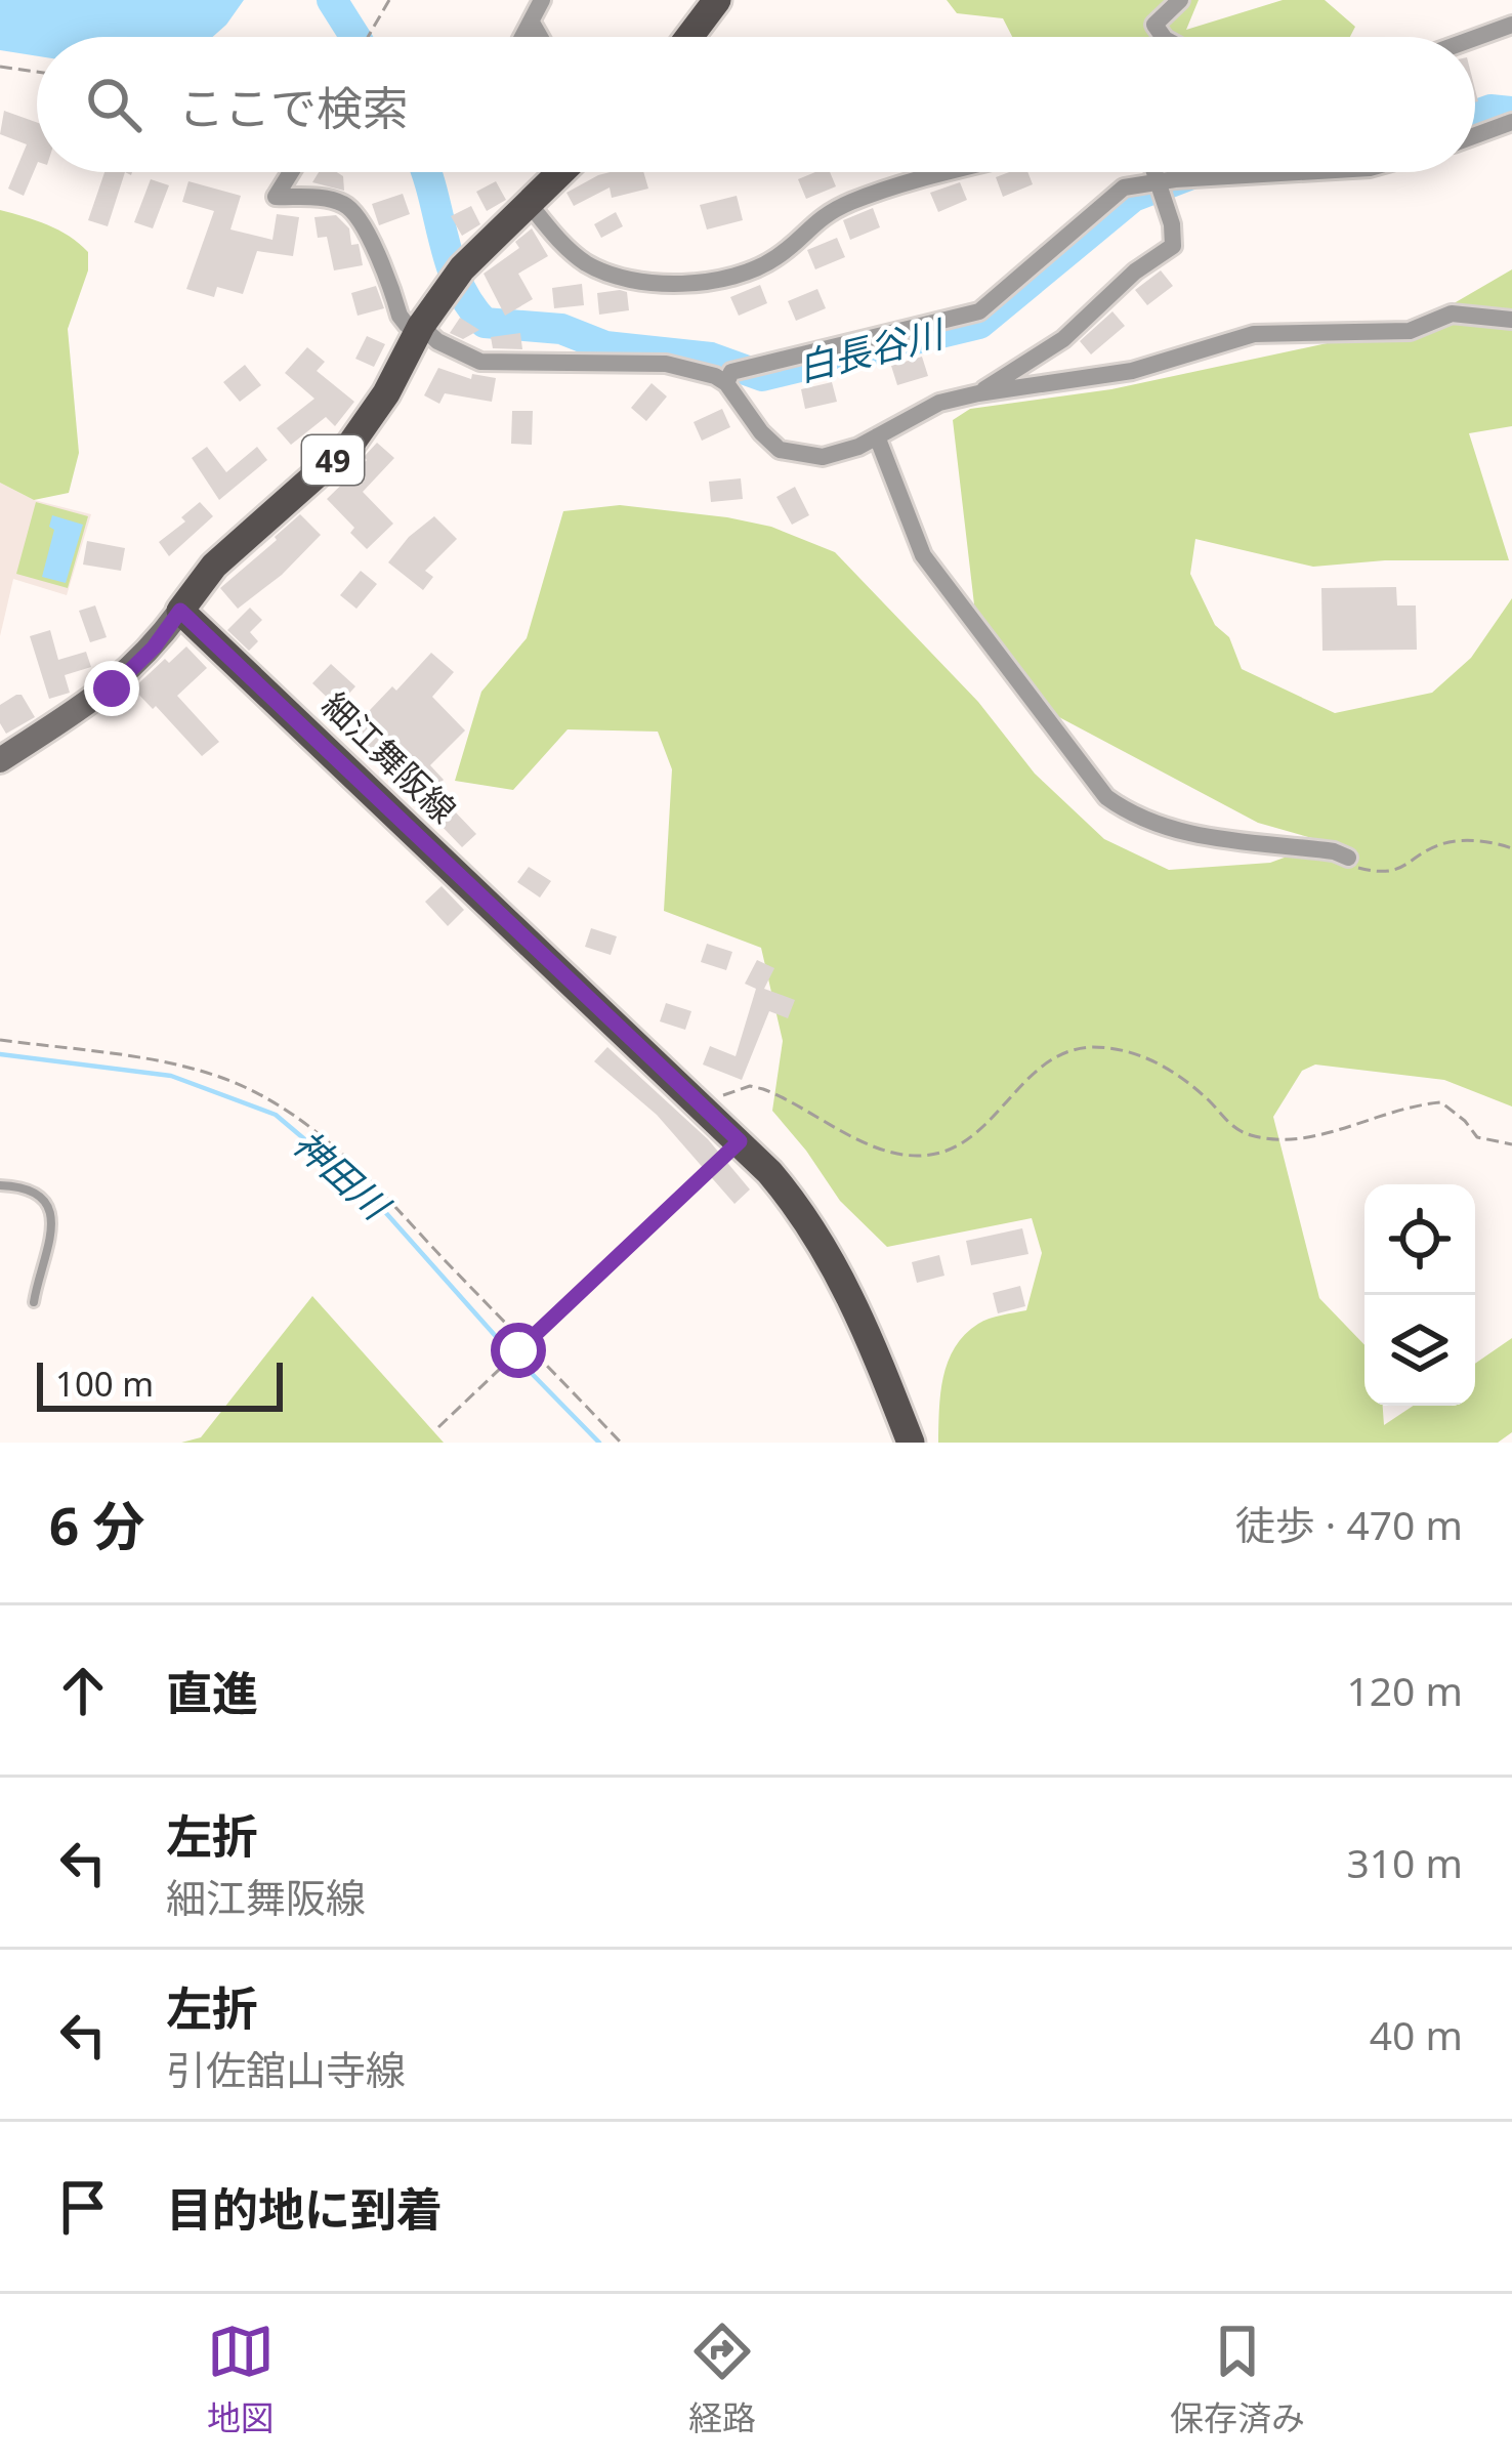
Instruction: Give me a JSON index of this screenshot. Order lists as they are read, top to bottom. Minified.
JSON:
{"streets":{"main road":["49","細江舞阪線"]},"crossings":[["49","細江舞阪線"]],"water":["白長谷川","神田川"],"scale_bar":"100 m","page":{"search":"ここで検索","scale":"100 m","heading":["6 分","徒歩 · 470 m"],"list":[["直進","120 m"],["左折","細江舞阪線","310 m"],["左折","引佐舘山寺線","40 m"],"目的地に到着"],"nav":["地図","経路","保存済み"]}}
